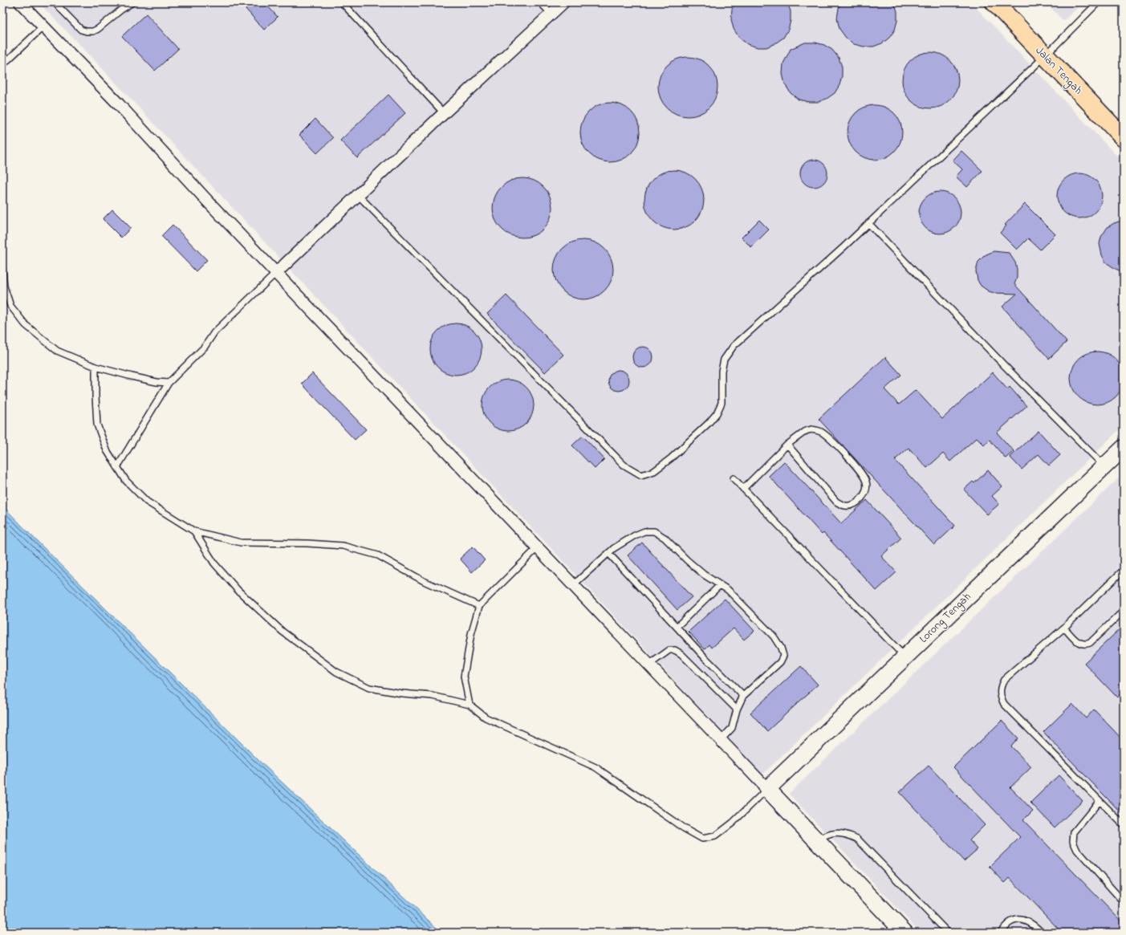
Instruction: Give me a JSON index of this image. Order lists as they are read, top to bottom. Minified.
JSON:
{"streets":{"main road":["Jalan Tengah"],"street":["Lorong Tengah"]}}
